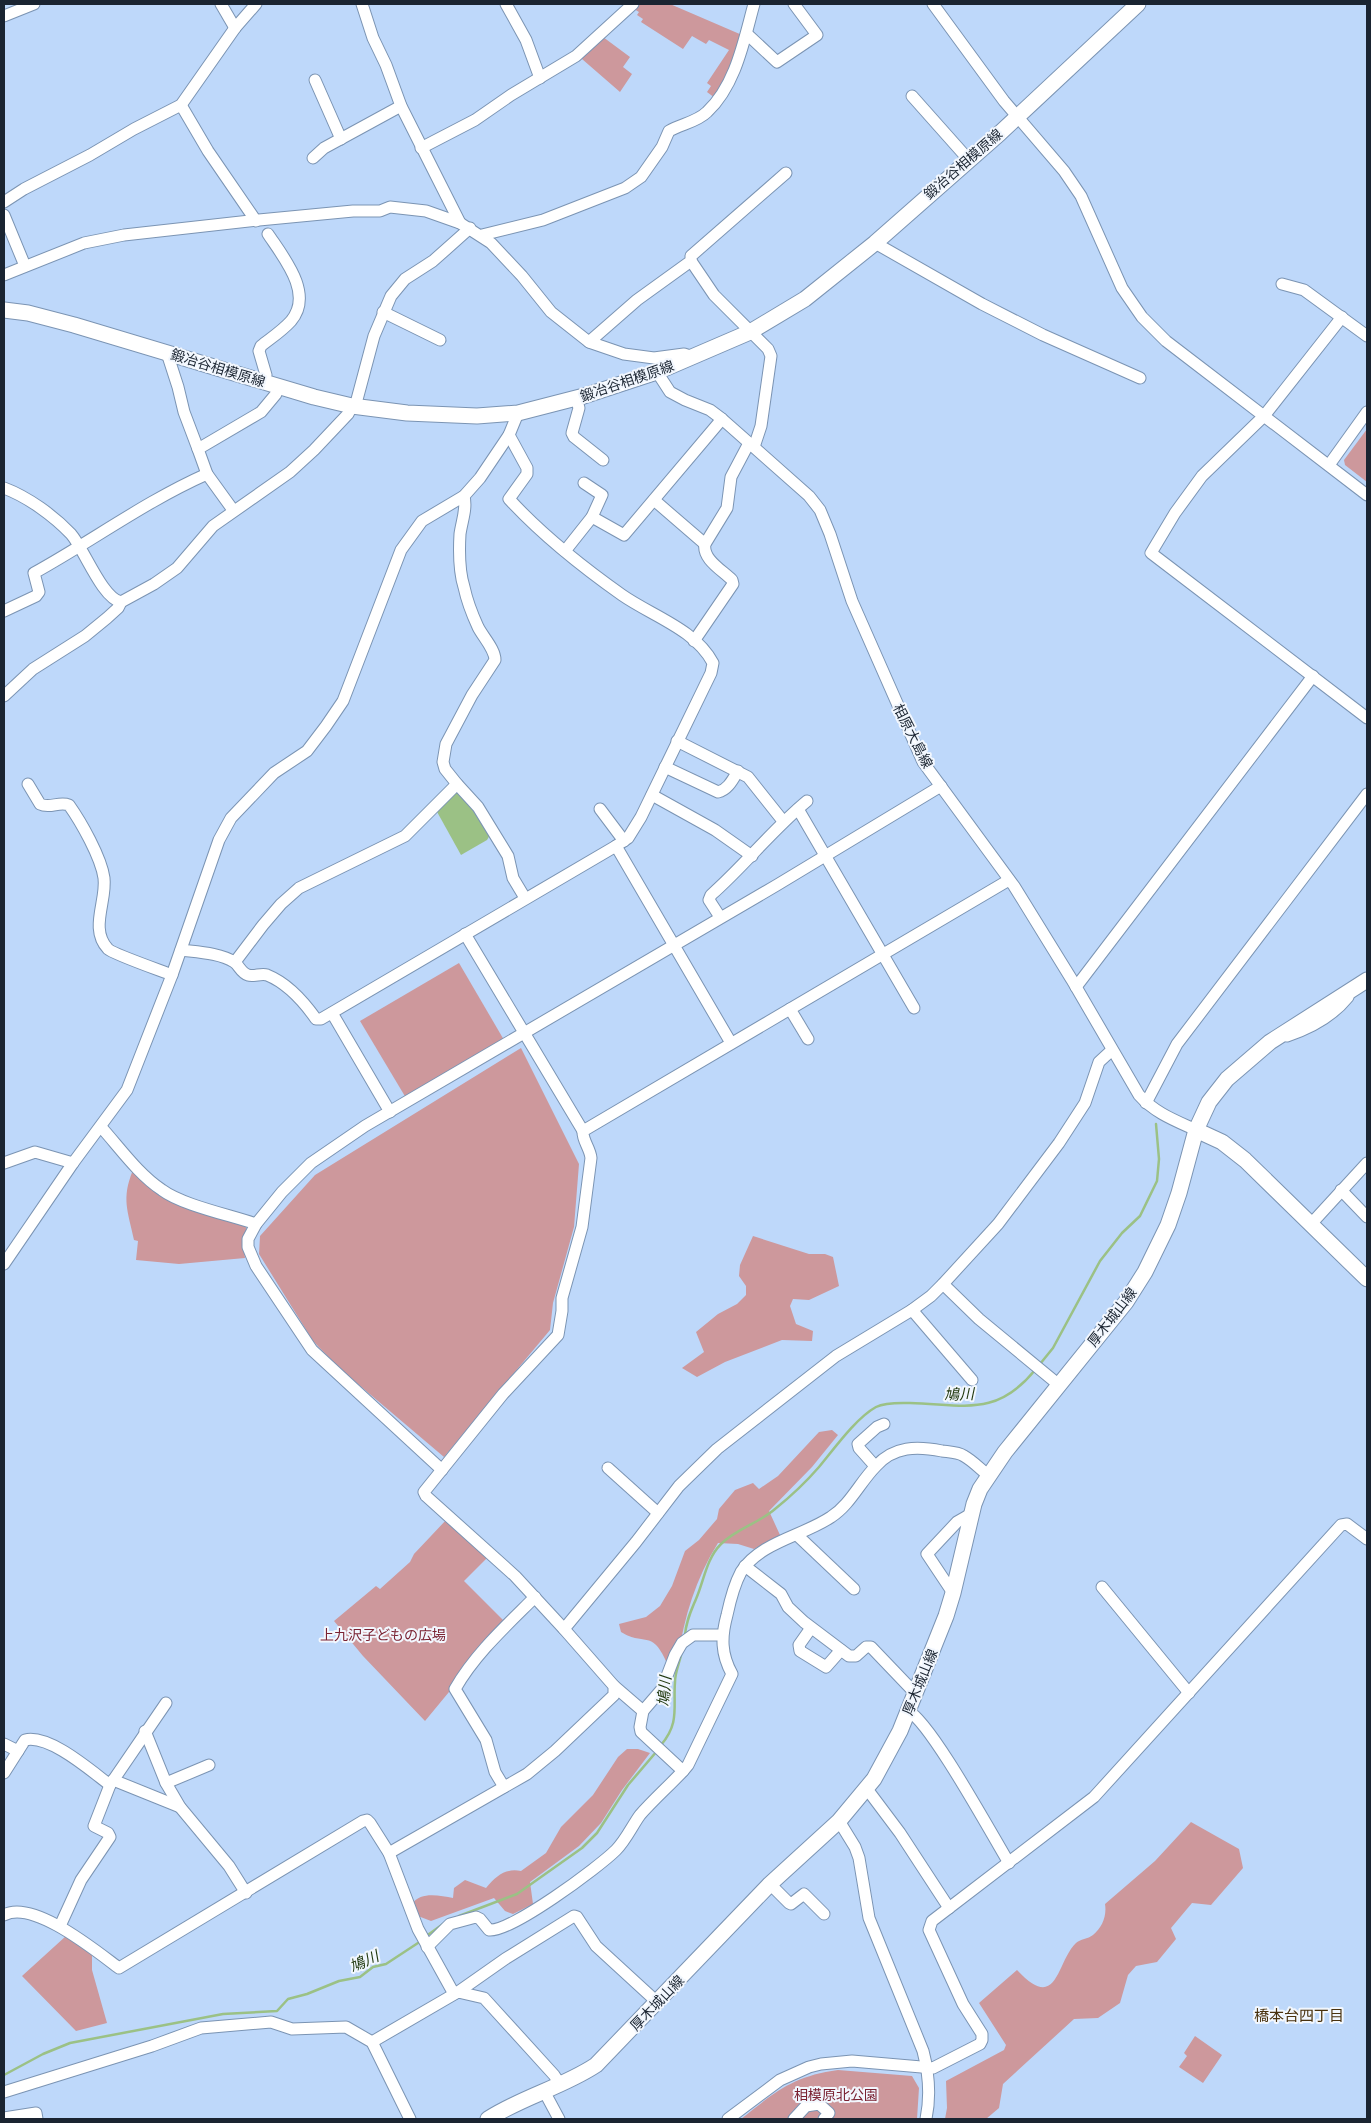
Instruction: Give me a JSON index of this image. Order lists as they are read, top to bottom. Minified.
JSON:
{"streets":{"main road":["鍛冶谷相模原線","厚木城山線"],"street":["相原大島線"]},"crossings":[["鍛冶谷相模原線","相原大島線"],["相原大島線","厚木城山線"]],"districts":["橋本台四丁目"],"water":["鳩川"],"parks":["上九沢子どもの広場","相模原北公園"]}
